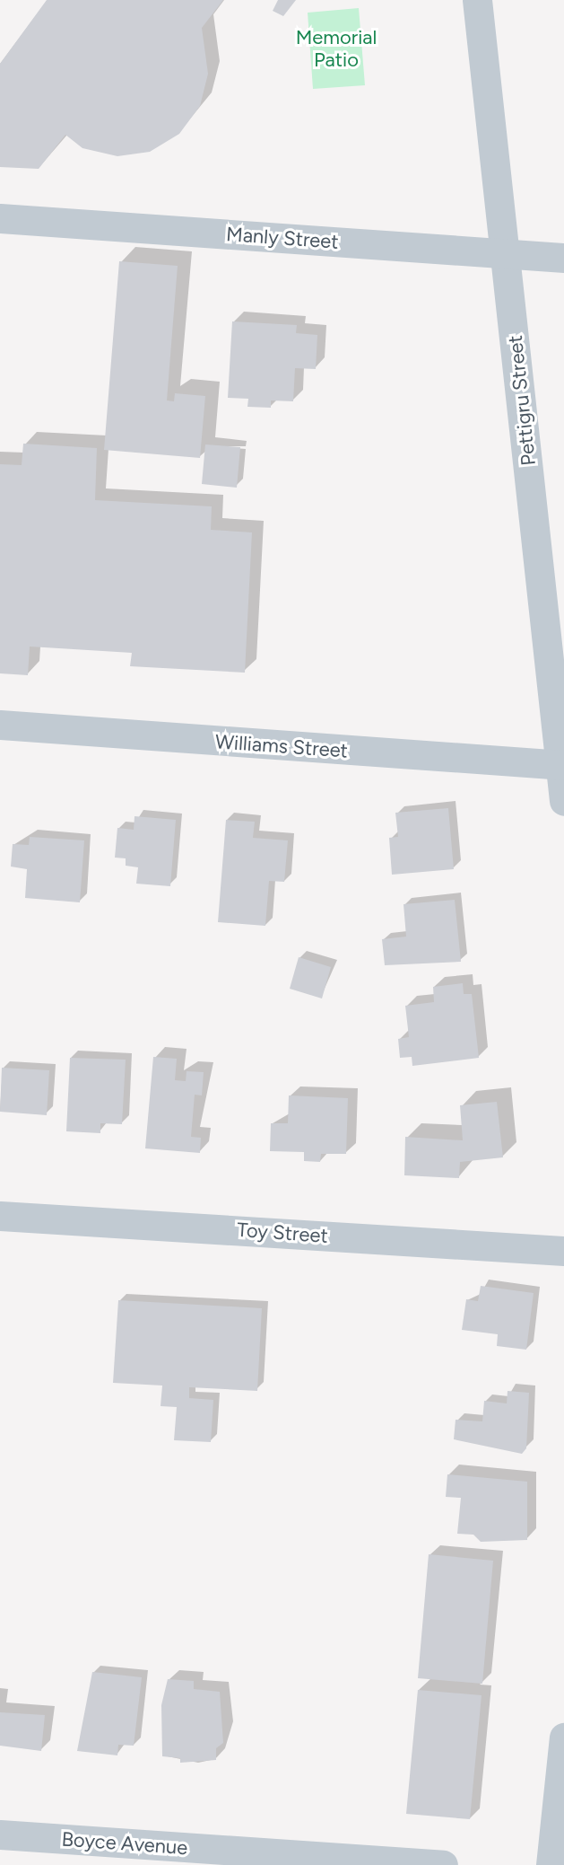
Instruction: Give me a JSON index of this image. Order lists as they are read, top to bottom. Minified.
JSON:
{"streets":{"street":["Manly Street","Pettigru Street","Williams Street","Toy Street","Boyce Avenue"]},"crossings":[["Manly Street","Pettigru Street"],["Pettigru Street","Williams Street"]],"parks":["Memorial Patio"]}
